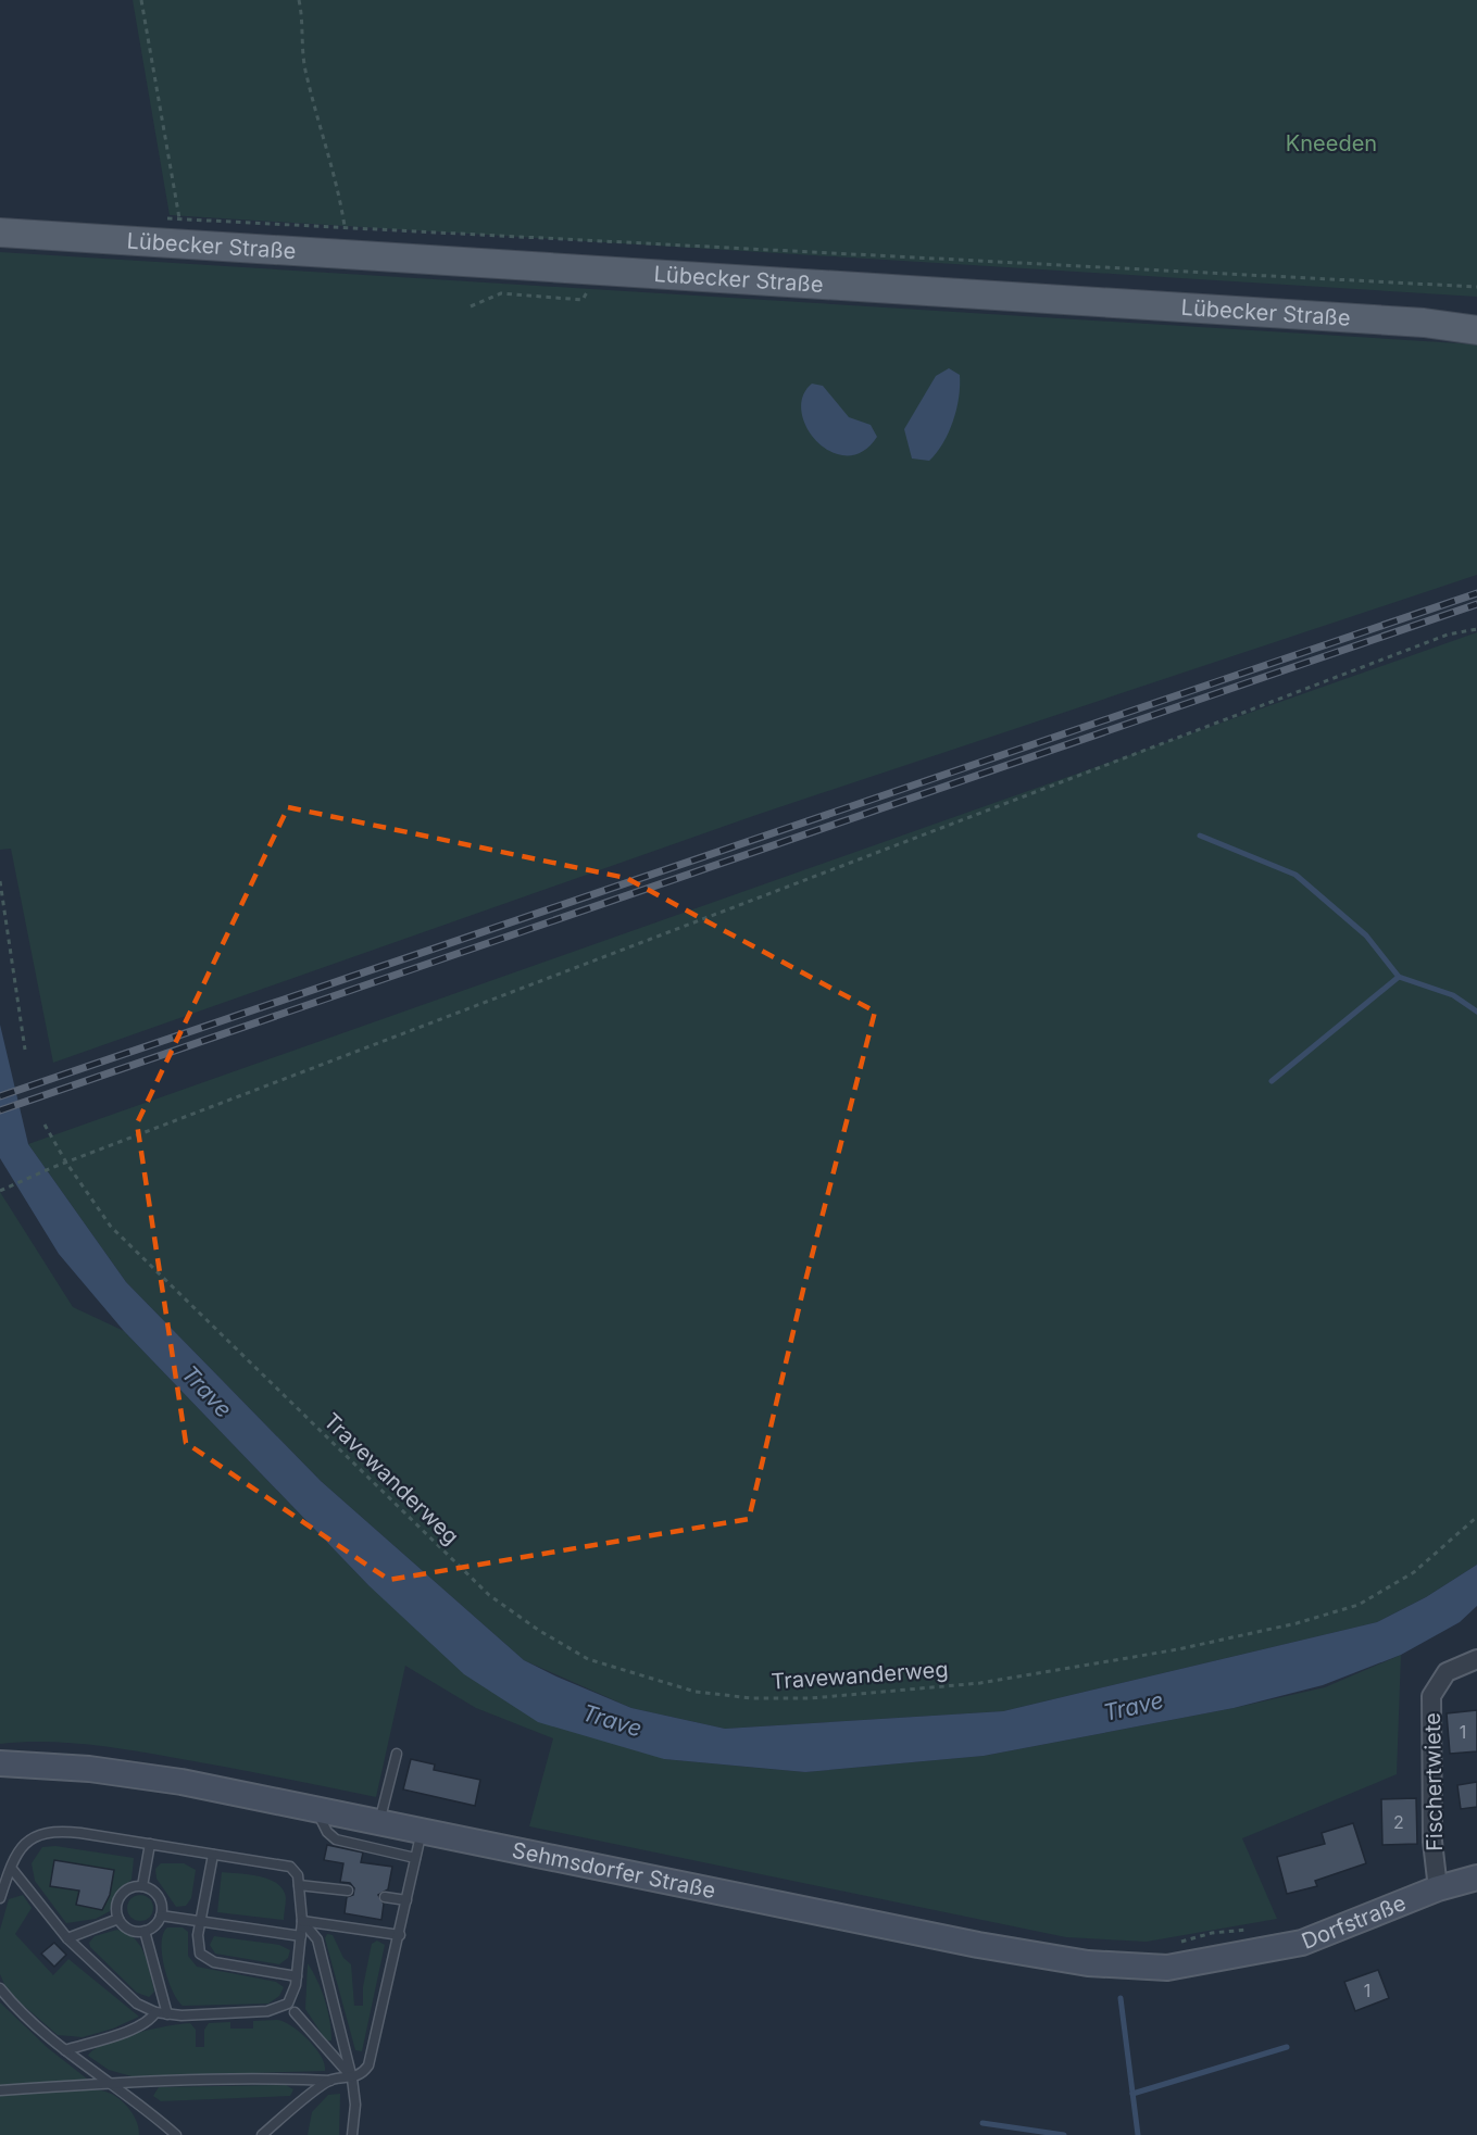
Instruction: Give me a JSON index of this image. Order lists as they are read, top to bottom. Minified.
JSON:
{"streets":{"main road":["Lübecker Straße","Sehmsdorfer Straße","Dorfstraße"],"street":["Fischertwiete"],"path":["Travewanderweg"]},"crossings":[["Fischertwiete","Dorfstraße"],["Sehmsdorfer Straße","Dorfstraße"]],"water":["Trave"],"parks":["Kneeden"],"house_numbers":["1","2","1"]}
